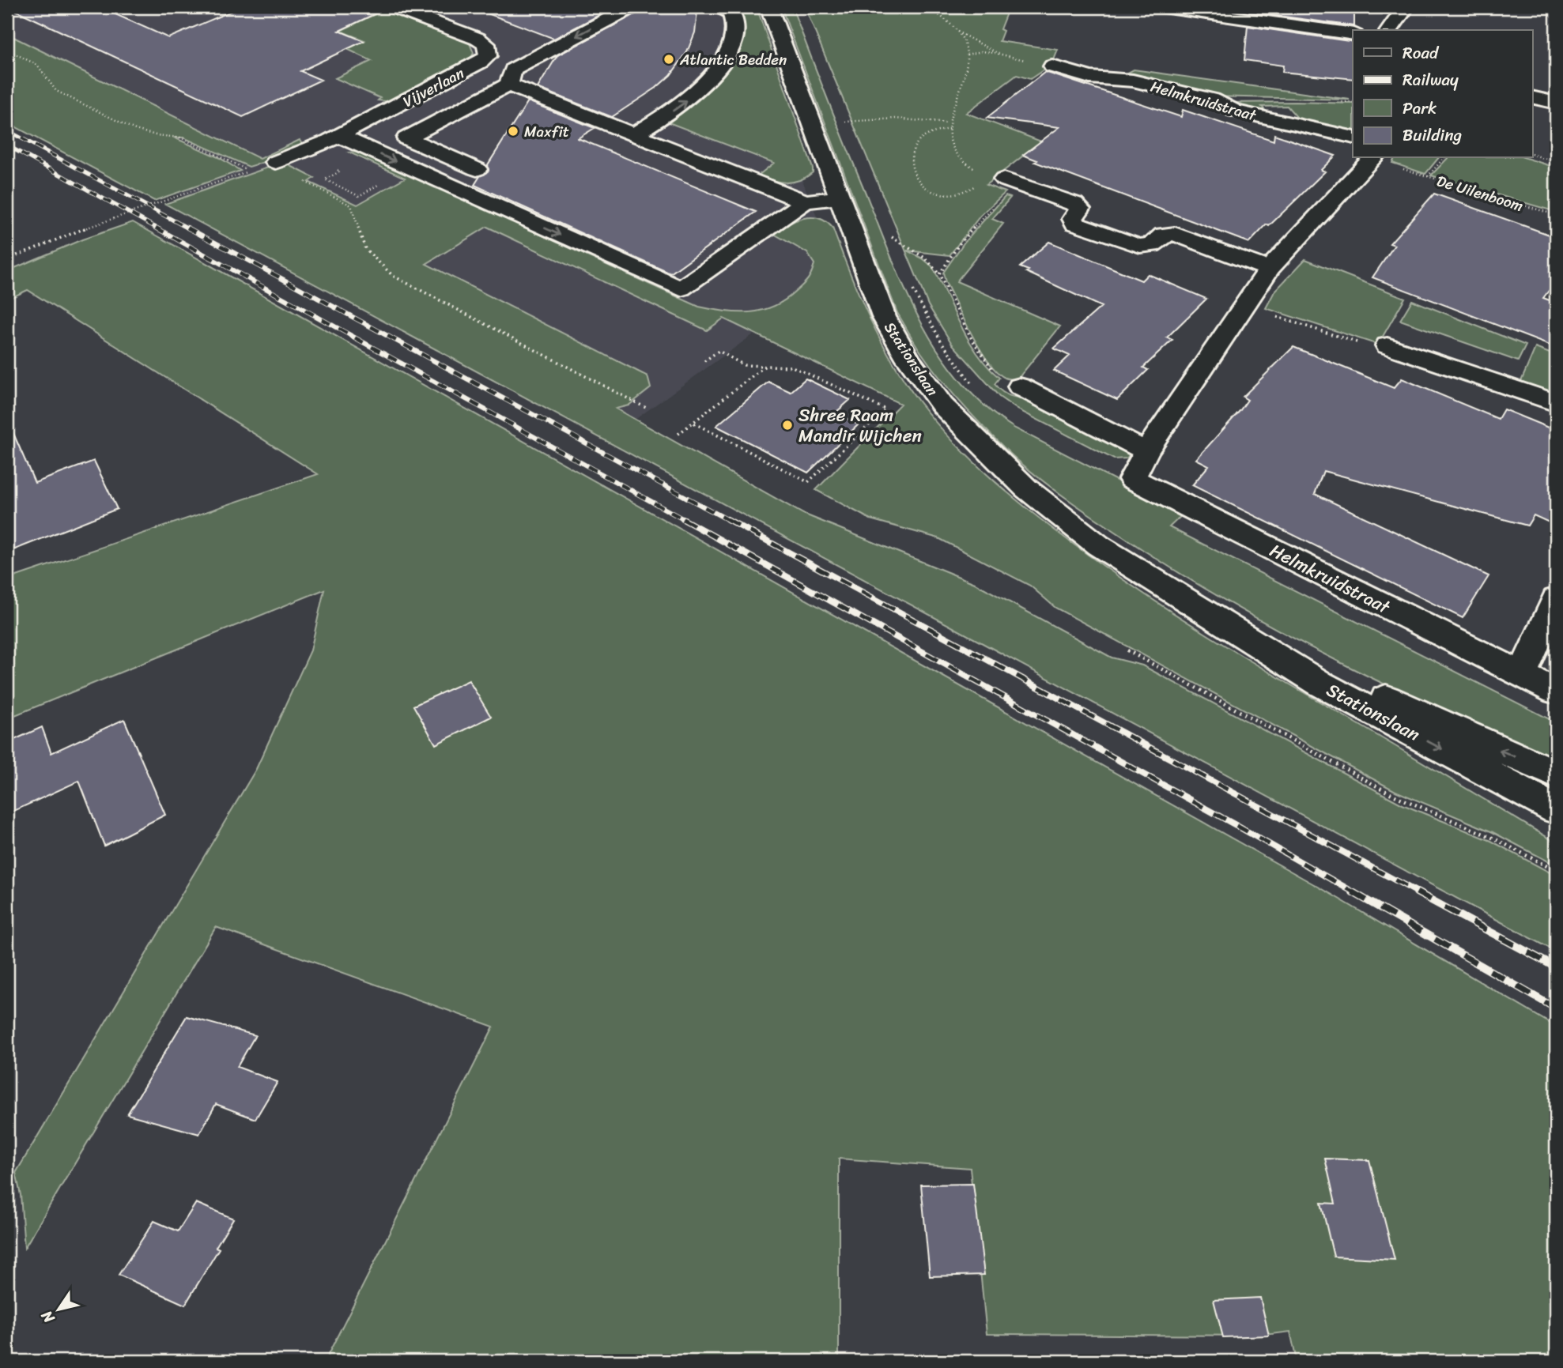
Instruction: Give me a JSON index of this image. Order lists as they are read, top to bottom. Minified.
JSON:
{"streets":{"street":["Vijverlaan","Helmkruidstraat","Stationslaan"],"path":["De Uilenboom"]},"crossings":[["Helmkruidstraat","De Uilenboom"]],"places":["Atlantic Bedden","Maxfit","Shree Raam Mandir Wijchen"],"legend":["Road","Railway","Park","Building"],"north":"bottom left"}
